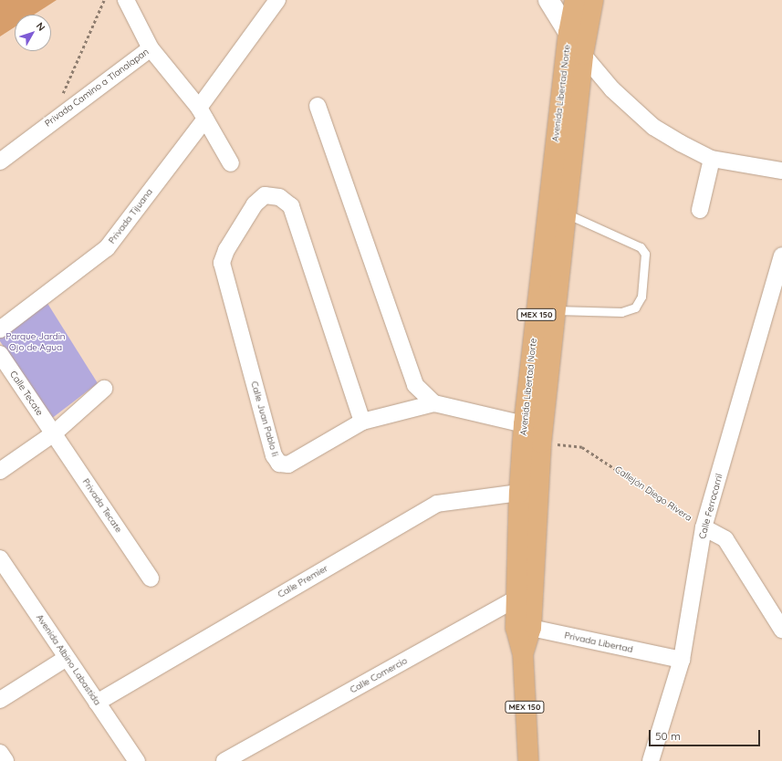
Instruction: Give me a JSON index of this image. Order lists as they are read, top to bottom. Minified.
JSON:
{"streets":{"main road":["Avenida Libertad Norte","MEX 150"],"street":["Privada Camino a Tlanalapan","Privada Tijuana","Calle Tecate","Calle Juan Pablo Ii","Privada Tecate","Calle Ferrocarril","Calle Premier","Privada Libertad","Avenida Albino Labastida","Calle Comercio"],"path":["Callejón Diego Rivera"]},"crossings":[["Avenida Libertad Norte","MEX 150"],["Avenida Libertad Norte","Calle Juan Pablo Ii"],["Avenida Libertad Norte","Callejón Diego Rivera"],["Avenida Libertad Norte","Calle Premier"],["Avenida Libertad Norte","Privada Libertad"],["Avenida Libertad Norte","Calle Comercio"],["Calle Tecate","Privada Tecate"],["Callejón Diego Rivera","Calle Ferrocarril"],["Calle Ferrocarril","Privada Libertad"],["Calle Premier","Avenida Albino Labastida"]],"parks":["Parque Jardin Ojo de Agua"],"scale_bar":"50 m","north":"top right"}
